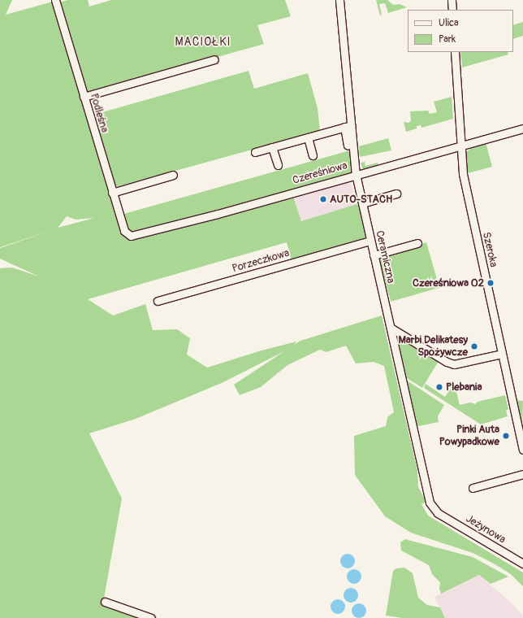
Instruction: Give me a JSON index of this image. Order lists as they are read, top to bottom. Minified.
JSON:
{"streets":{"street":["Podleśna","Czereśniowa","Szeroka","Ceramiczna","Porzeczkowa","Jeżynowa"]},"crossings":[["Podleśna","Czereśniowa"],["Czereśniowa","Szeroka"],["Czereśniowa","Ceramiczna"],["Ceramiczna","Porzeczkowa"],["Ceramiczna","Jeżynowa"]],"districts":["MACIOŁKI"],"places":["AUTO-STACH","Czereśniowa 02","Marbi Delikatesy Spożywcze","Plebania","Pinki Auta Powypadkowe"],"legend":["Ulica","Park"]}
